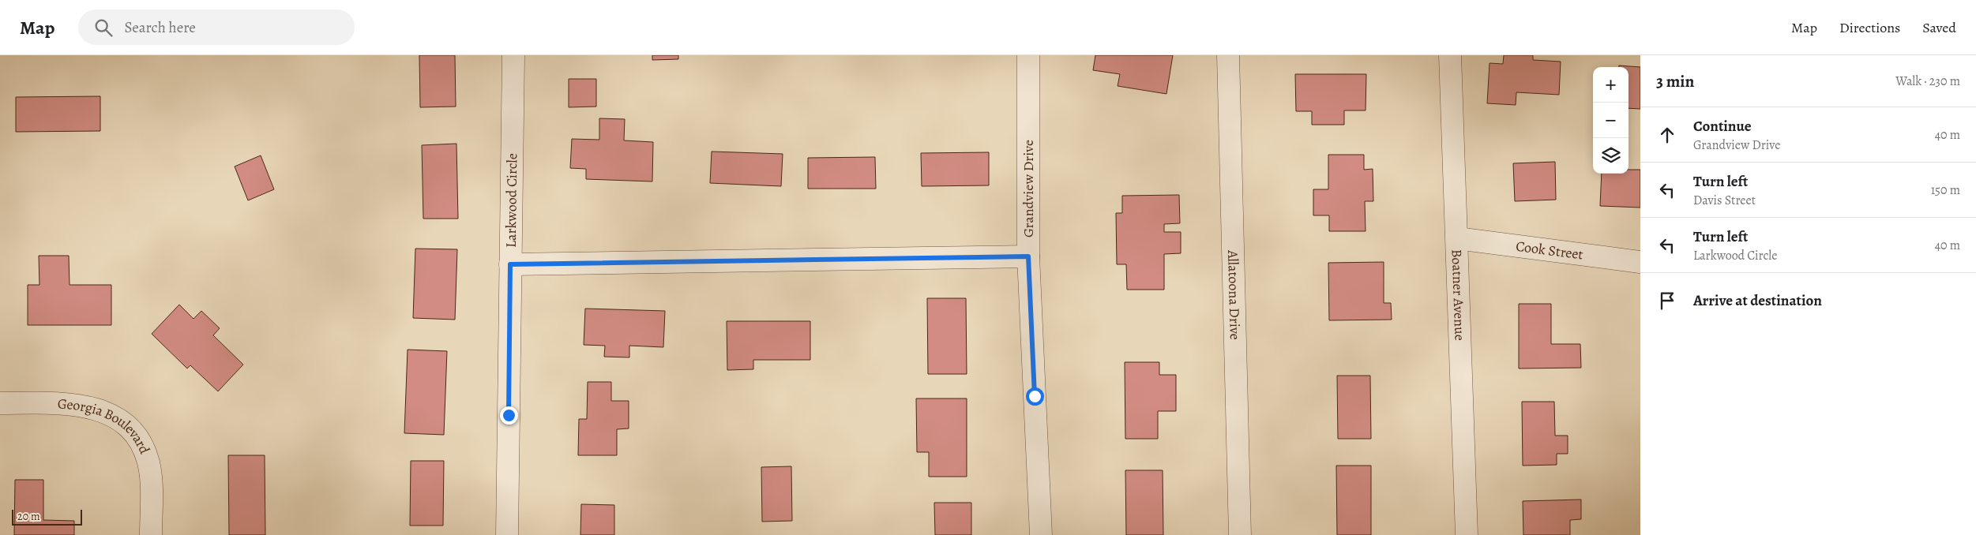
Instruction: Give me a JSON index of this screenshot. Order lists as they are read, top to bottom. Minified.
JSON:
{"streets":{"street":["Grandview Drive","Larkwood Circle","Cook Street","Allatoona Drive","Boatner Avenue","Georgia Boulevard"]},"crossings":[["Cook Street","Boatner Avenue"]],"scale_bar":"20 m","page":{"header":"Map","search":"Search here","nav":["Map","Directions","Saved"],"heading":["3 min","Walk · 230 m"],"map_buttons":["+","−"],"list":[["Continue","Grandview Drive","40 m"],["Turn left","Davis Street","150 m"],["Turn left","Larkwood Circle","40 m"],"Arrive at destination"],"scale":"20 m"}}
